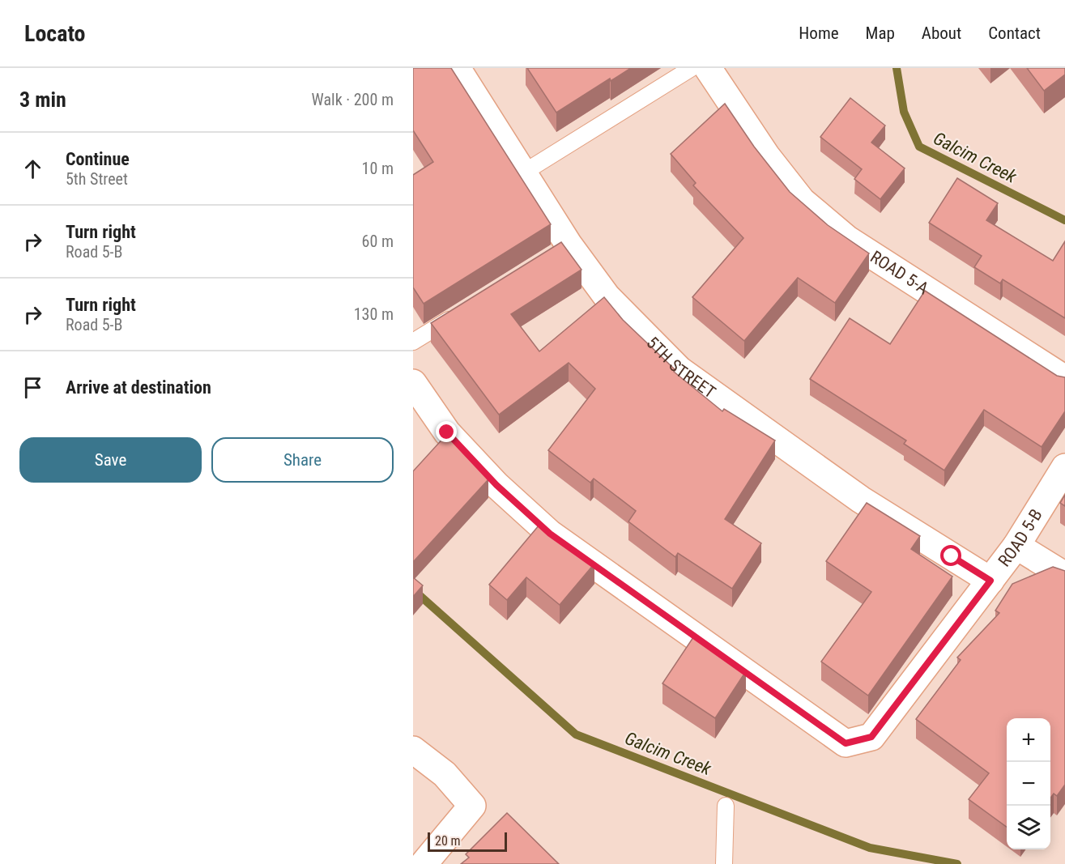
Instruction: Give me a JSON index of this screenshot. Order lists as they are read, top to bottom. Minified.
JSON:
{"streets":{"street":["ROAD 5-A","5TH STREET","ROAD 5-B"]},"crossings":[["5TH STREET","ROAD 5-B"]],"water":["Galcim Creek"],"scale_bar":"20 m","page":{"header":"Locato","nav":["Home","Map","About","Contact"],"heading":["3 min","Walk · 200 m"],"list":[["Continue","5th Street","10 m"],["Turn right","Road 5-B","60 m"],["Turn right","Road 5-B","130 m"],"Arrive at destination"],"buttons":["Save","Share"],"map_buttons":["+","−"],"scale":"20 m"}}
